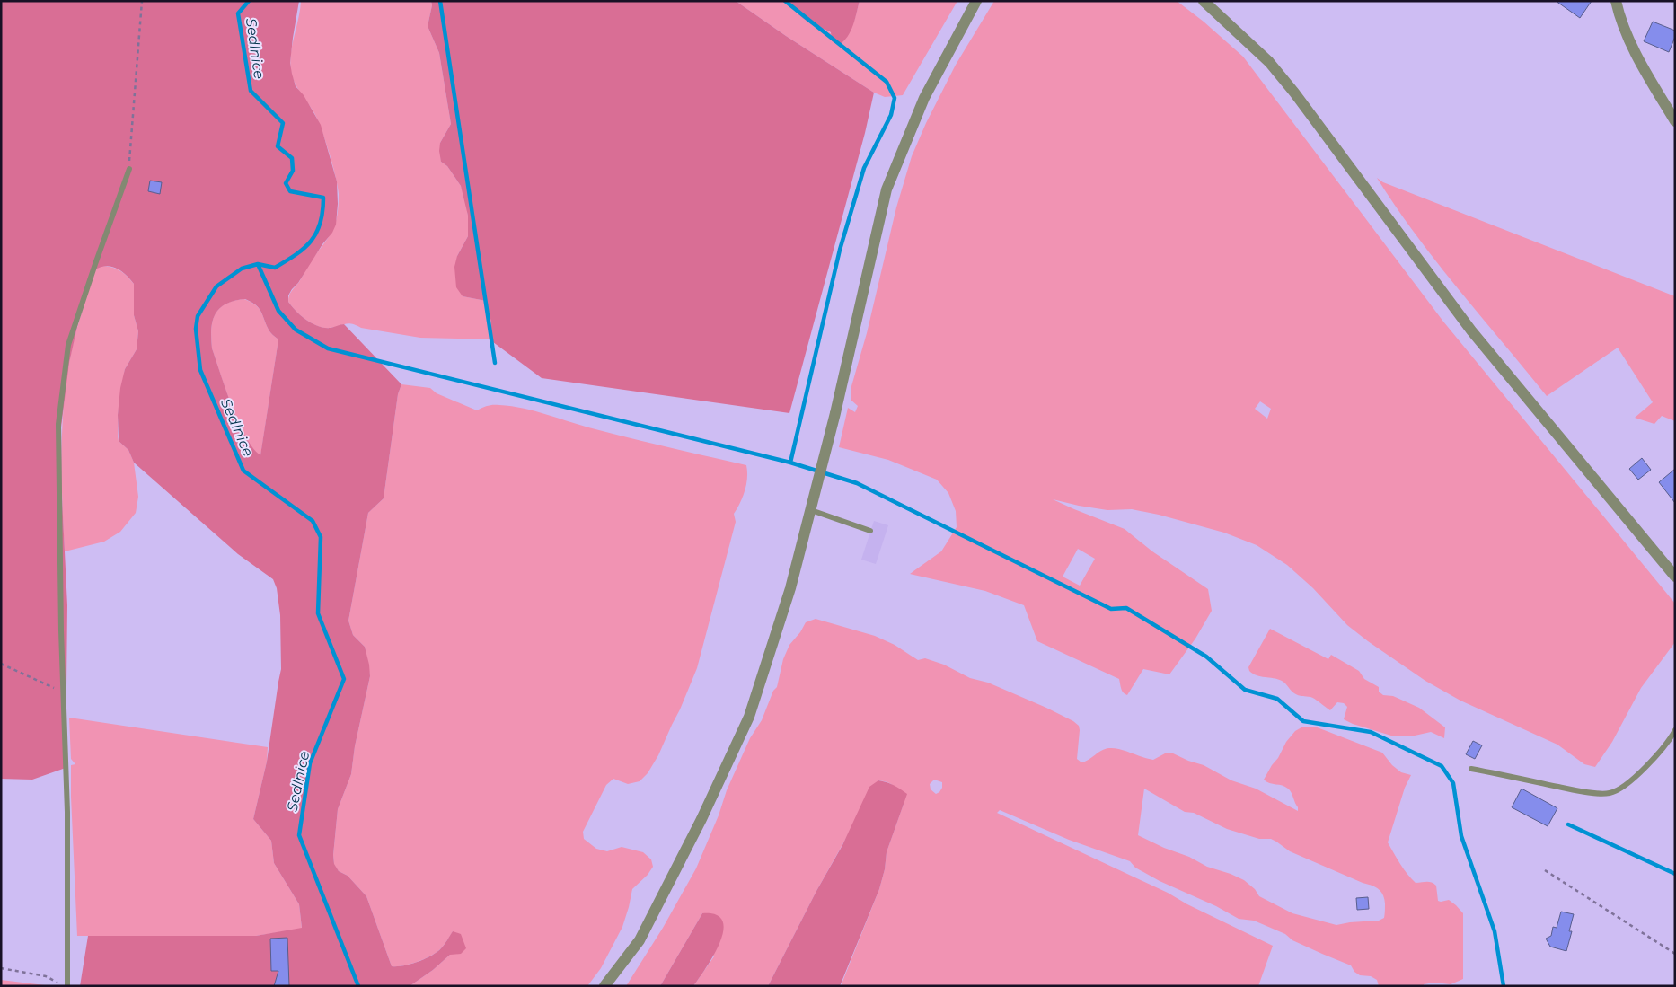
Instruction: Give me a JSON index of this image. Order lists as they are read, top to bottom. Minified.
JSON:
{"water":["Sedlnice"]}
